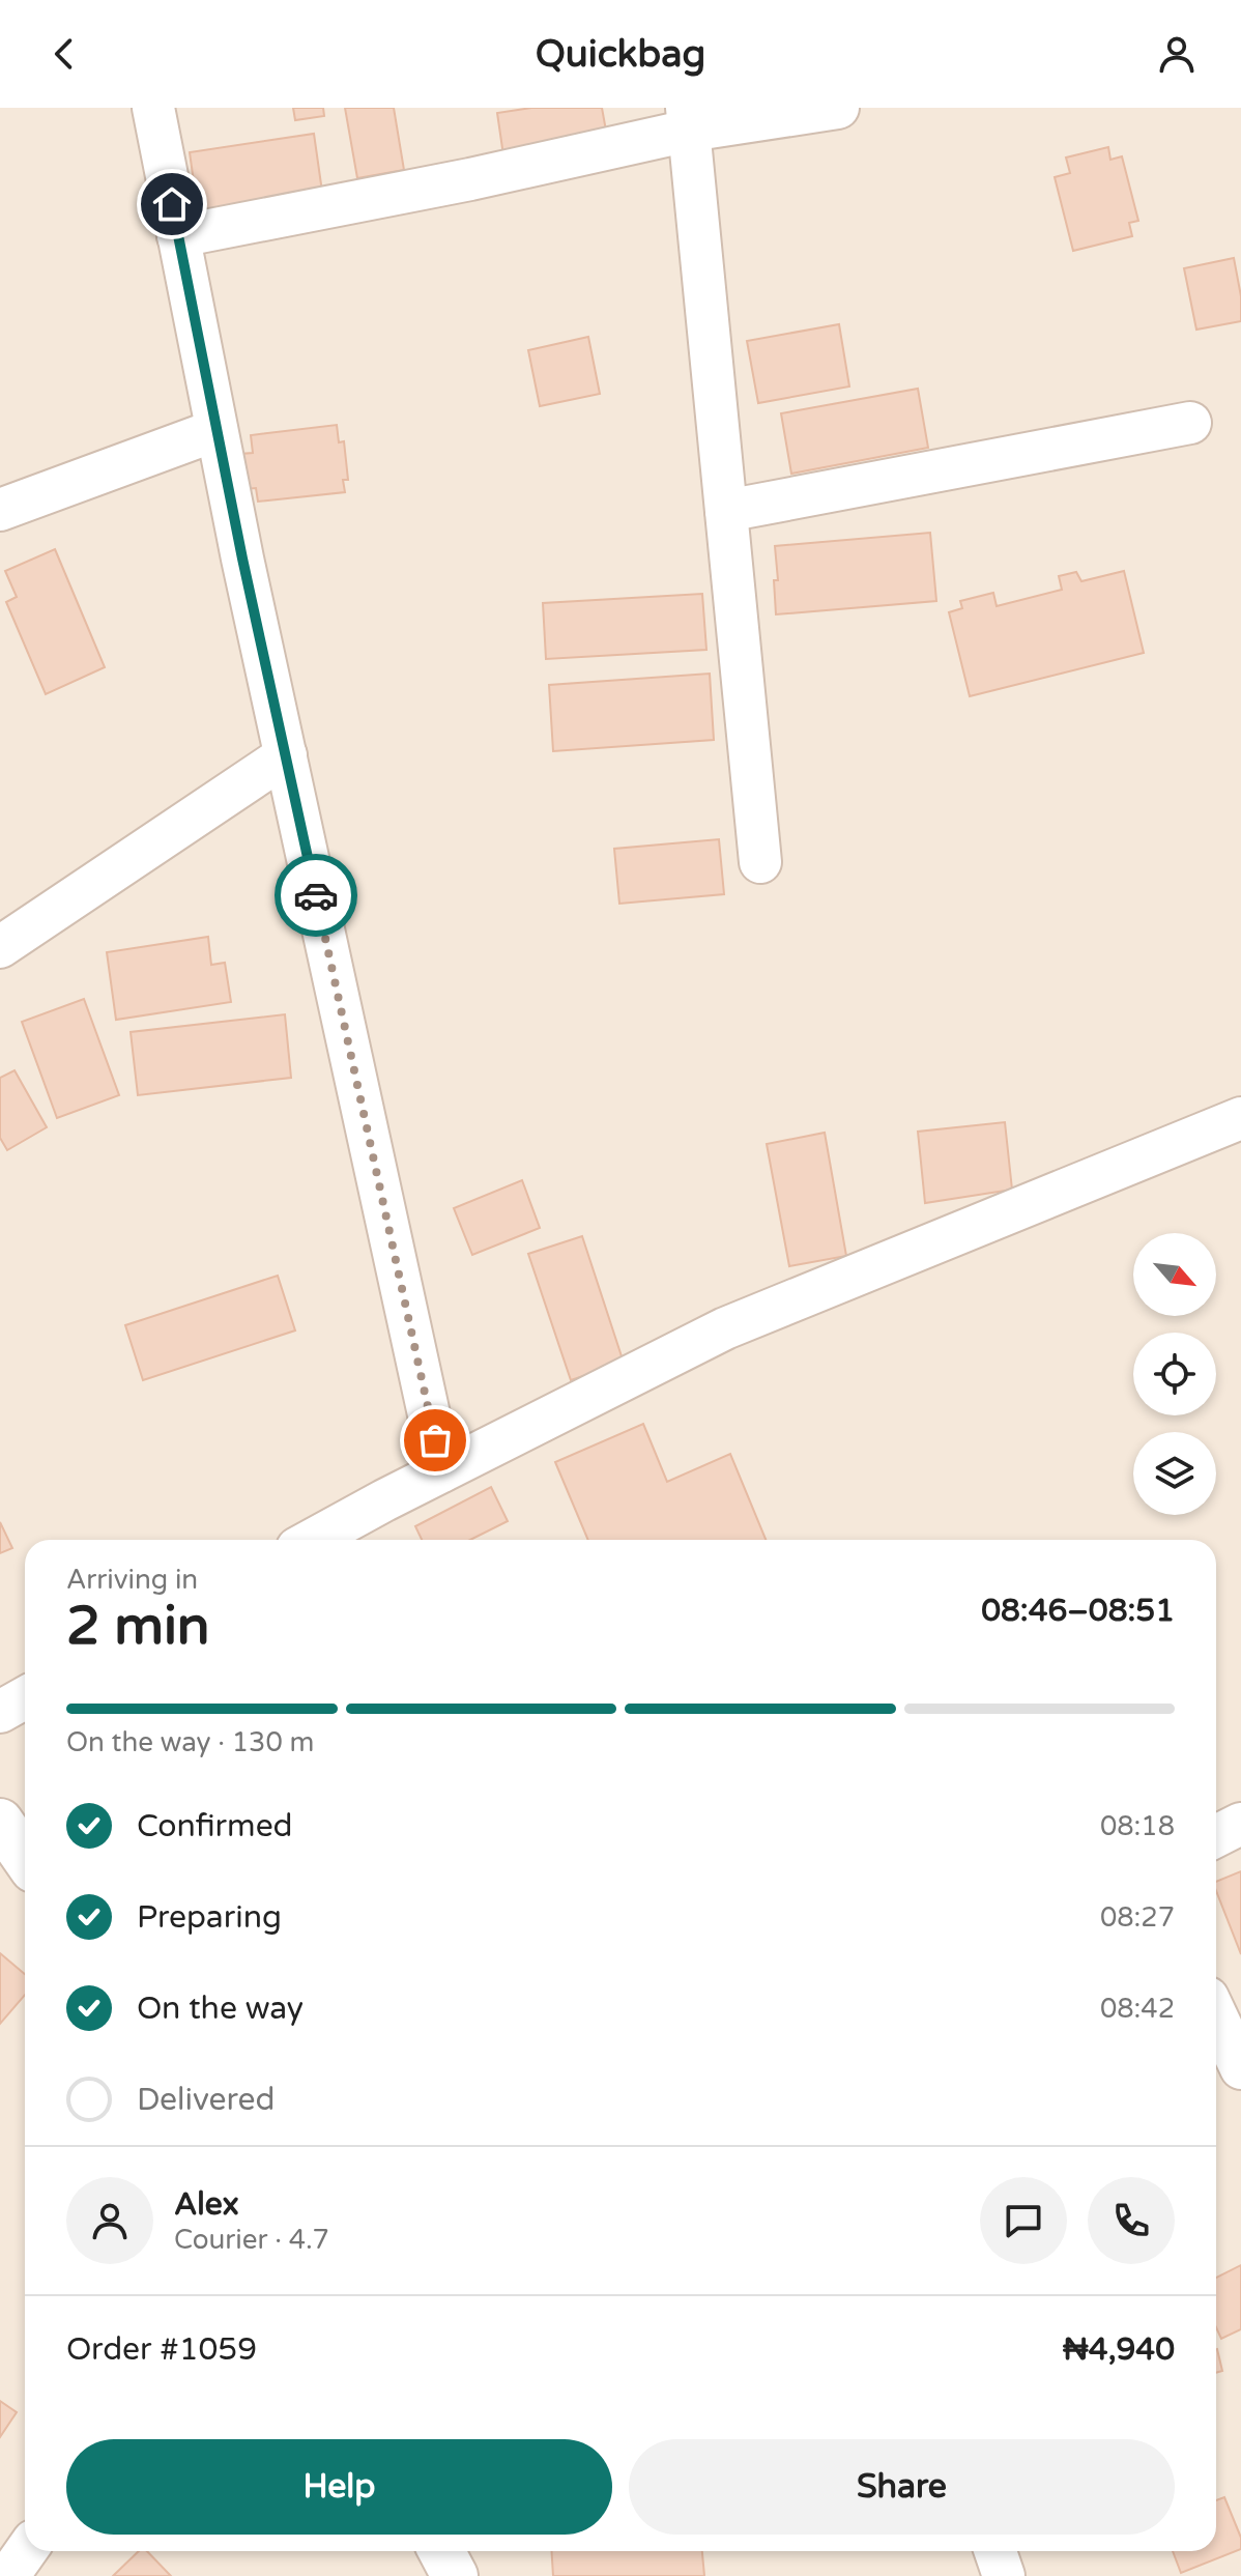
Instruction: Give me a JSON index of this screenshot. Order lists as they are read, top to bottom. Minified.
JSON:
{"north":"bottom right","page":{"header":"Quickbag","heading":["2 min","Arriving in","08:46–08:51"],"panel":["Alex","Courier · 4.7","Order #1059","₦4,940"],"bar":"On the way · 130 m","list":[["Confirmed","08:18"],["Preparing","08:27"],["On the way","08:42"],"Delivered"],"buttons":["Help","Share"]}}
